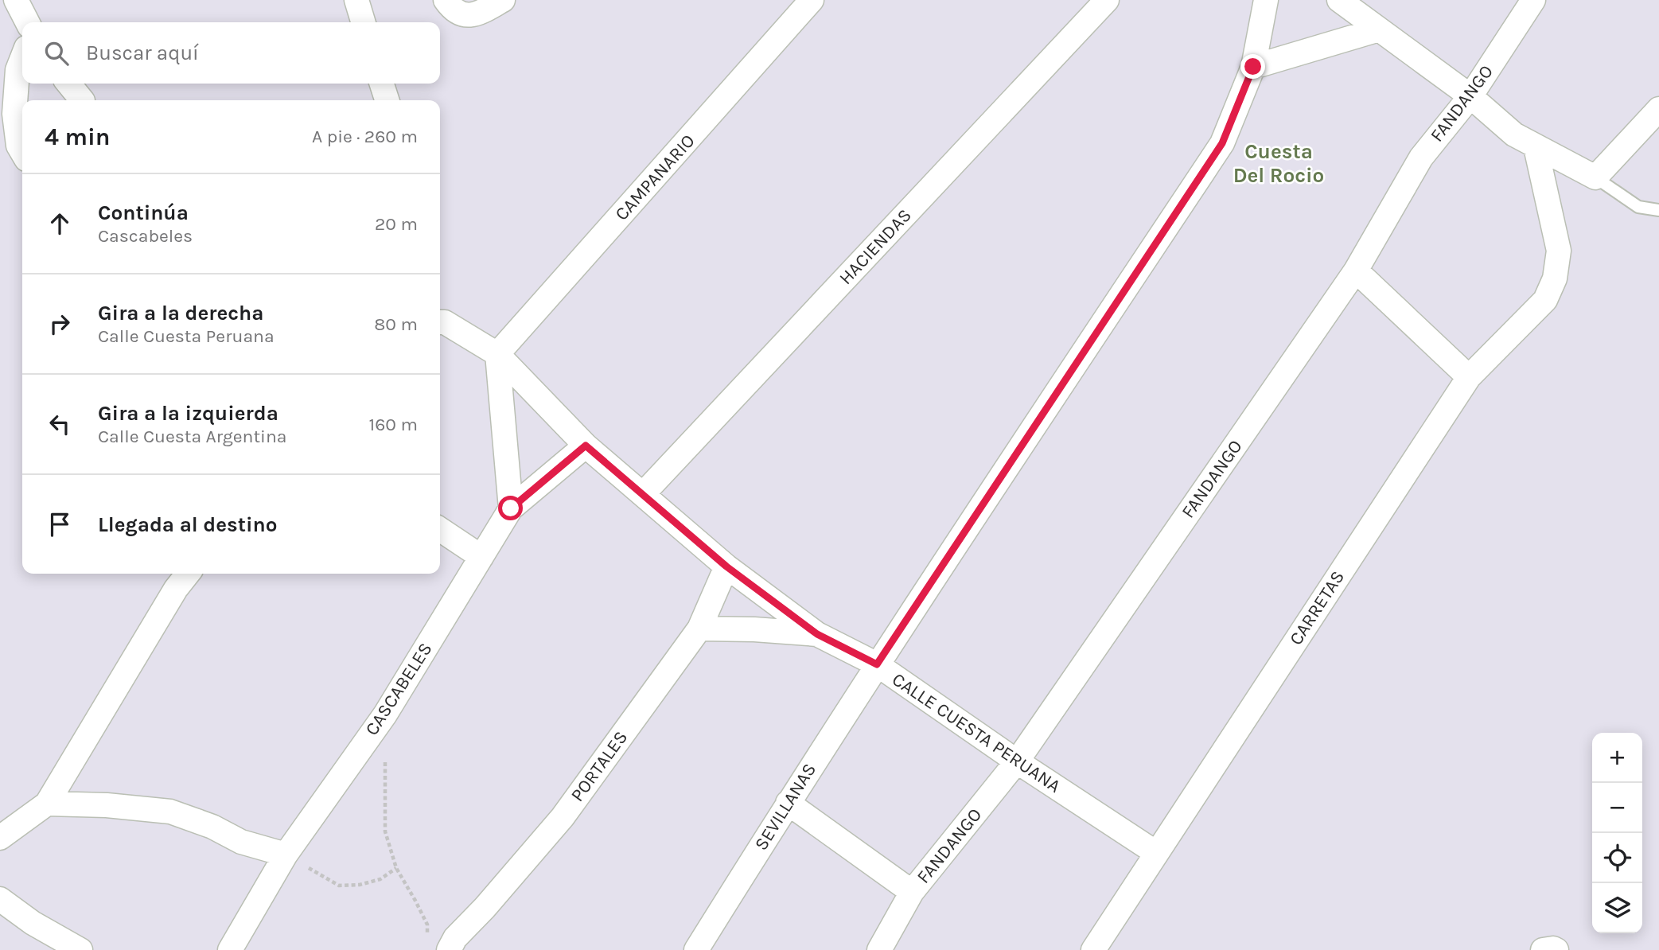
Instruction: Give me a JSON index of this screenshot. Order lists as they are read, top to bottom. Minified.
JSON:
{"streets":{"street":["FANDANGO","CAMPANARIO","HACIENDAS","CARRETAS","CASCABELES","CALLE CUESTA PERUANA","PORTALES","SEVILLANAS"]},"crossings":[["FANDANGO","CALLE CUESTA PERUANA"],["CAMPANARIO","CALLE CUESTA PERUANA"],["HACIENDAS","CALLE CUESTA PERUANA"],["CARRETAS","CALLE CUESTA PERUANA"],["CASCABELES","CALLE CUESTA PERUANA"],["CALLE CUESTA PERUANA","PORTALES"],["CALLE CUESTA PERUANA","SEVILLANAS"]],"districts":["Cuesta Del Rocio"],"page":{"search":"Buscar aquí","heading":["4 min","A pie · 260 m"],"list":[["Continúa","Cascabeles","20 m"],["Gira a la derecha","Calle Cuesta Peruana","80 m"],["Gira a la izquierda","Calle Cuesta Argentina","160 m"],"Llegada al destino"],"map_buttons":["+","−"]}}
